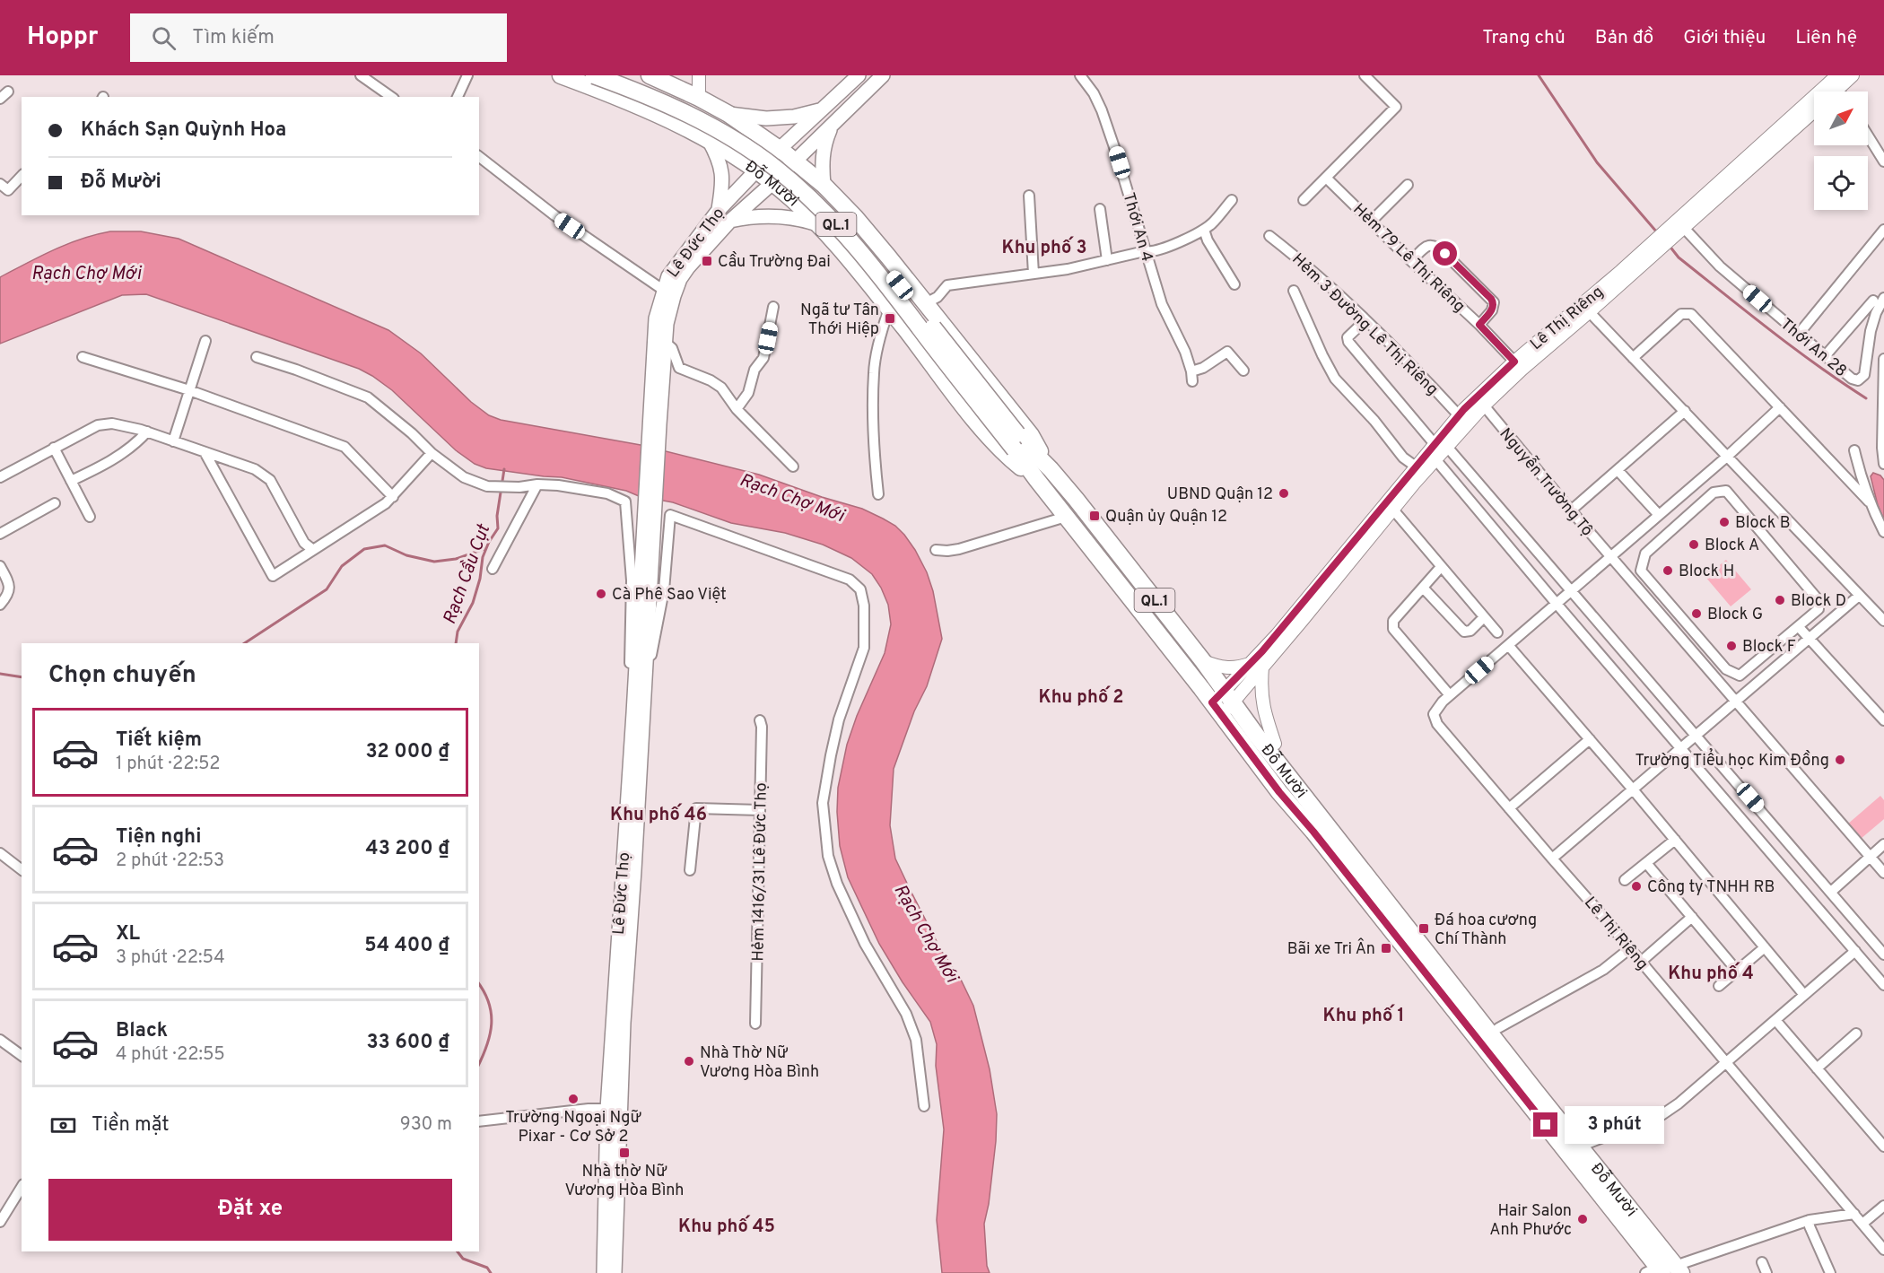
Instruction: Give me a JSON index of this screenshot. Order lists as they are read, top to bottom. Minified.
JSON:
{"streets":{"highway":["Đỗ Mười","QL.1"],"main road":["Lê Đức Thọ"],"street":["Thới An 4","Hẻm 79 Lê Thị Riêng","Lê Thị Riêng","Hẻm 3 Đường Lê Thị Riêng","Thới An 28","Nguyễn Trường Tộ","Hẻm 1416/31 Lê Đức Thọ"]},"crossings":[["Đỗ Mười","QL.1"],["Đỗ Mười","Lê Đức Thọ"],["Đỗ Mười","Lê Thị Riêng"],["Hẻm 79 Lê Thị Riêng","Lê Thị Riêng"],["Lê Thị Riêng","Hẻm 3 Đường Lê Thị Riêng"],["Lê Thị Riêng","Thới An 28"],["Lê Thị Riêng","Nguyễn Trường Tộ"]],"districts":["Khu phố 3","Khu phố 2","Khu phố 46","Khu phố 4","Khu phố 1","Khu phố 45"],"water":["Rạch Chợ Mới","Rạch Cầu Cụt"],"places":{"transit":["Cầu Trường Đai","Ngã tư Tân Thới Hiệp","Quận ủy Quận 12","Đá hoa cương Chí Thành","Bãi xe Tri Ân","Nhà thờ Nữ Vương Hòa Bình"],"other":["UBND Quận 12","Block B","Block A","Block H","Cà Phê Sao Việt","Block D","Block G","Block F","Trường Tiểu học Kim Đồng","Công ty TNHH RB","Nhà Thờ Nữ Vương Hòa Bình","Trường Ngoại Ngữ Pixar - Cơ Sở 2","Hair Salon Anh Phước"]},"north":"top right","page":{"header":"Hoppr","search":"Tìm kiếm","nav":["Trang chủ","Bản đồ","Giới thiệu","Liên hệ"],"banner":["Khách Sạn Quỳnh Hoa","Đỗ Mười"],"heading":"Chọn chuyến","list":[{"name":"Tiết kiệm","note":"1 phút · 22:52","value":"32 000 ₫"},{"name":"Tiện nghi","note":"2 phút · 22:53","value":"43 200 ₫"},{"name":"XL","note":"3 phút · 22:54","value":"54 400 ₫"},{"name":"Black","note":"4 phút · 22:55","value":"33 600 ₫"}],"pay":["Tiền mặt","930 m"],"bubble":"3 phút","buttons":"Đặt xe"}}
